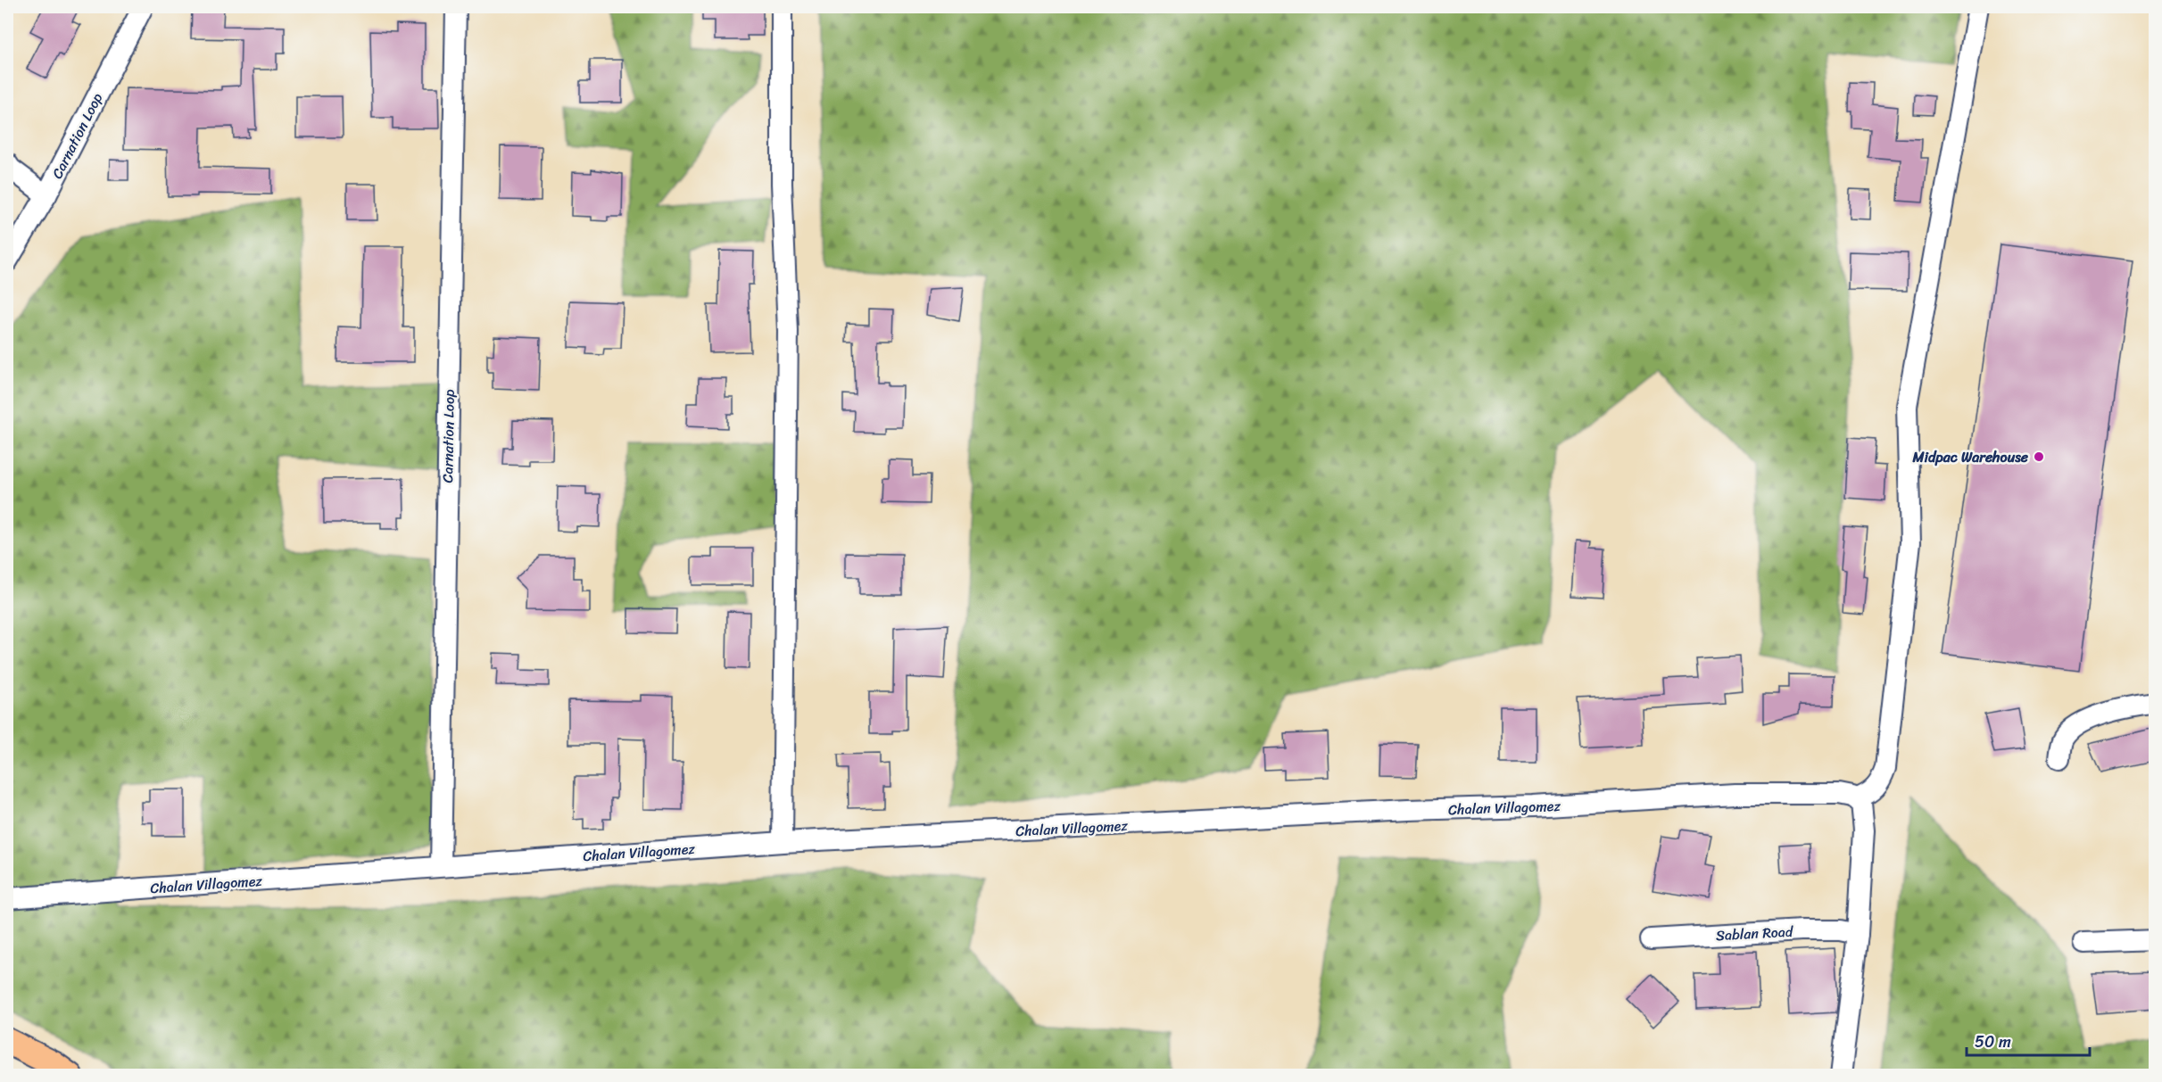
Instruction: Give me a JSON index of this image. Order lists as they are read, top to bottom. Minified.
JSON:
{"streets":{"street":["Carnation Loop","Chalan Villagomez","Sablan Road"]},"crossings":[["Carnation Loop","Chalan Villagomez"]],"places":["Midpac Warehouse"],"scale_bar":"50 m"}
